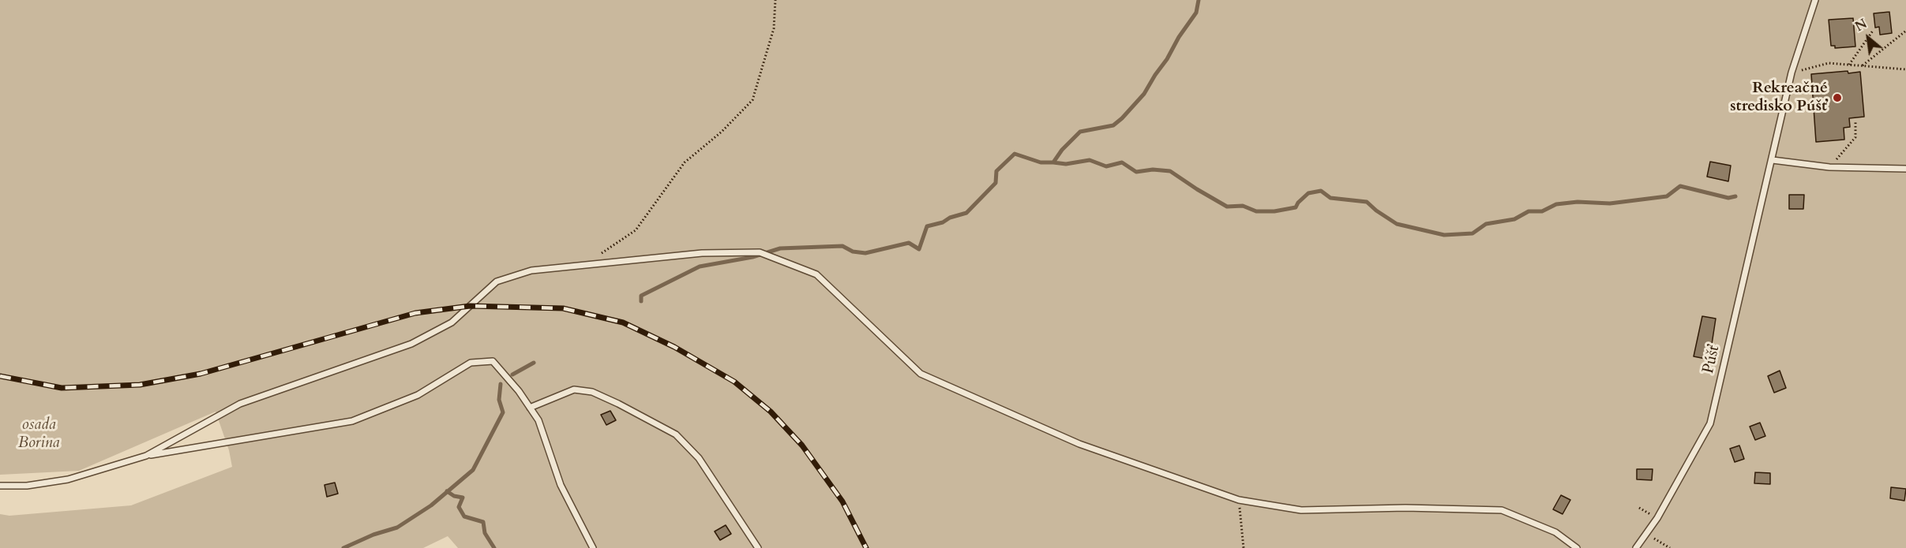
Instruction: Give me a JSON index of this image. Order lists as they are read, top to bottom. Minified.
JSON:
{"streets":{"lane":["Púšť"]},"parks":["osada Borina"],"places":["Rekreačné stredisko Púšť"],"north":"top left"}
